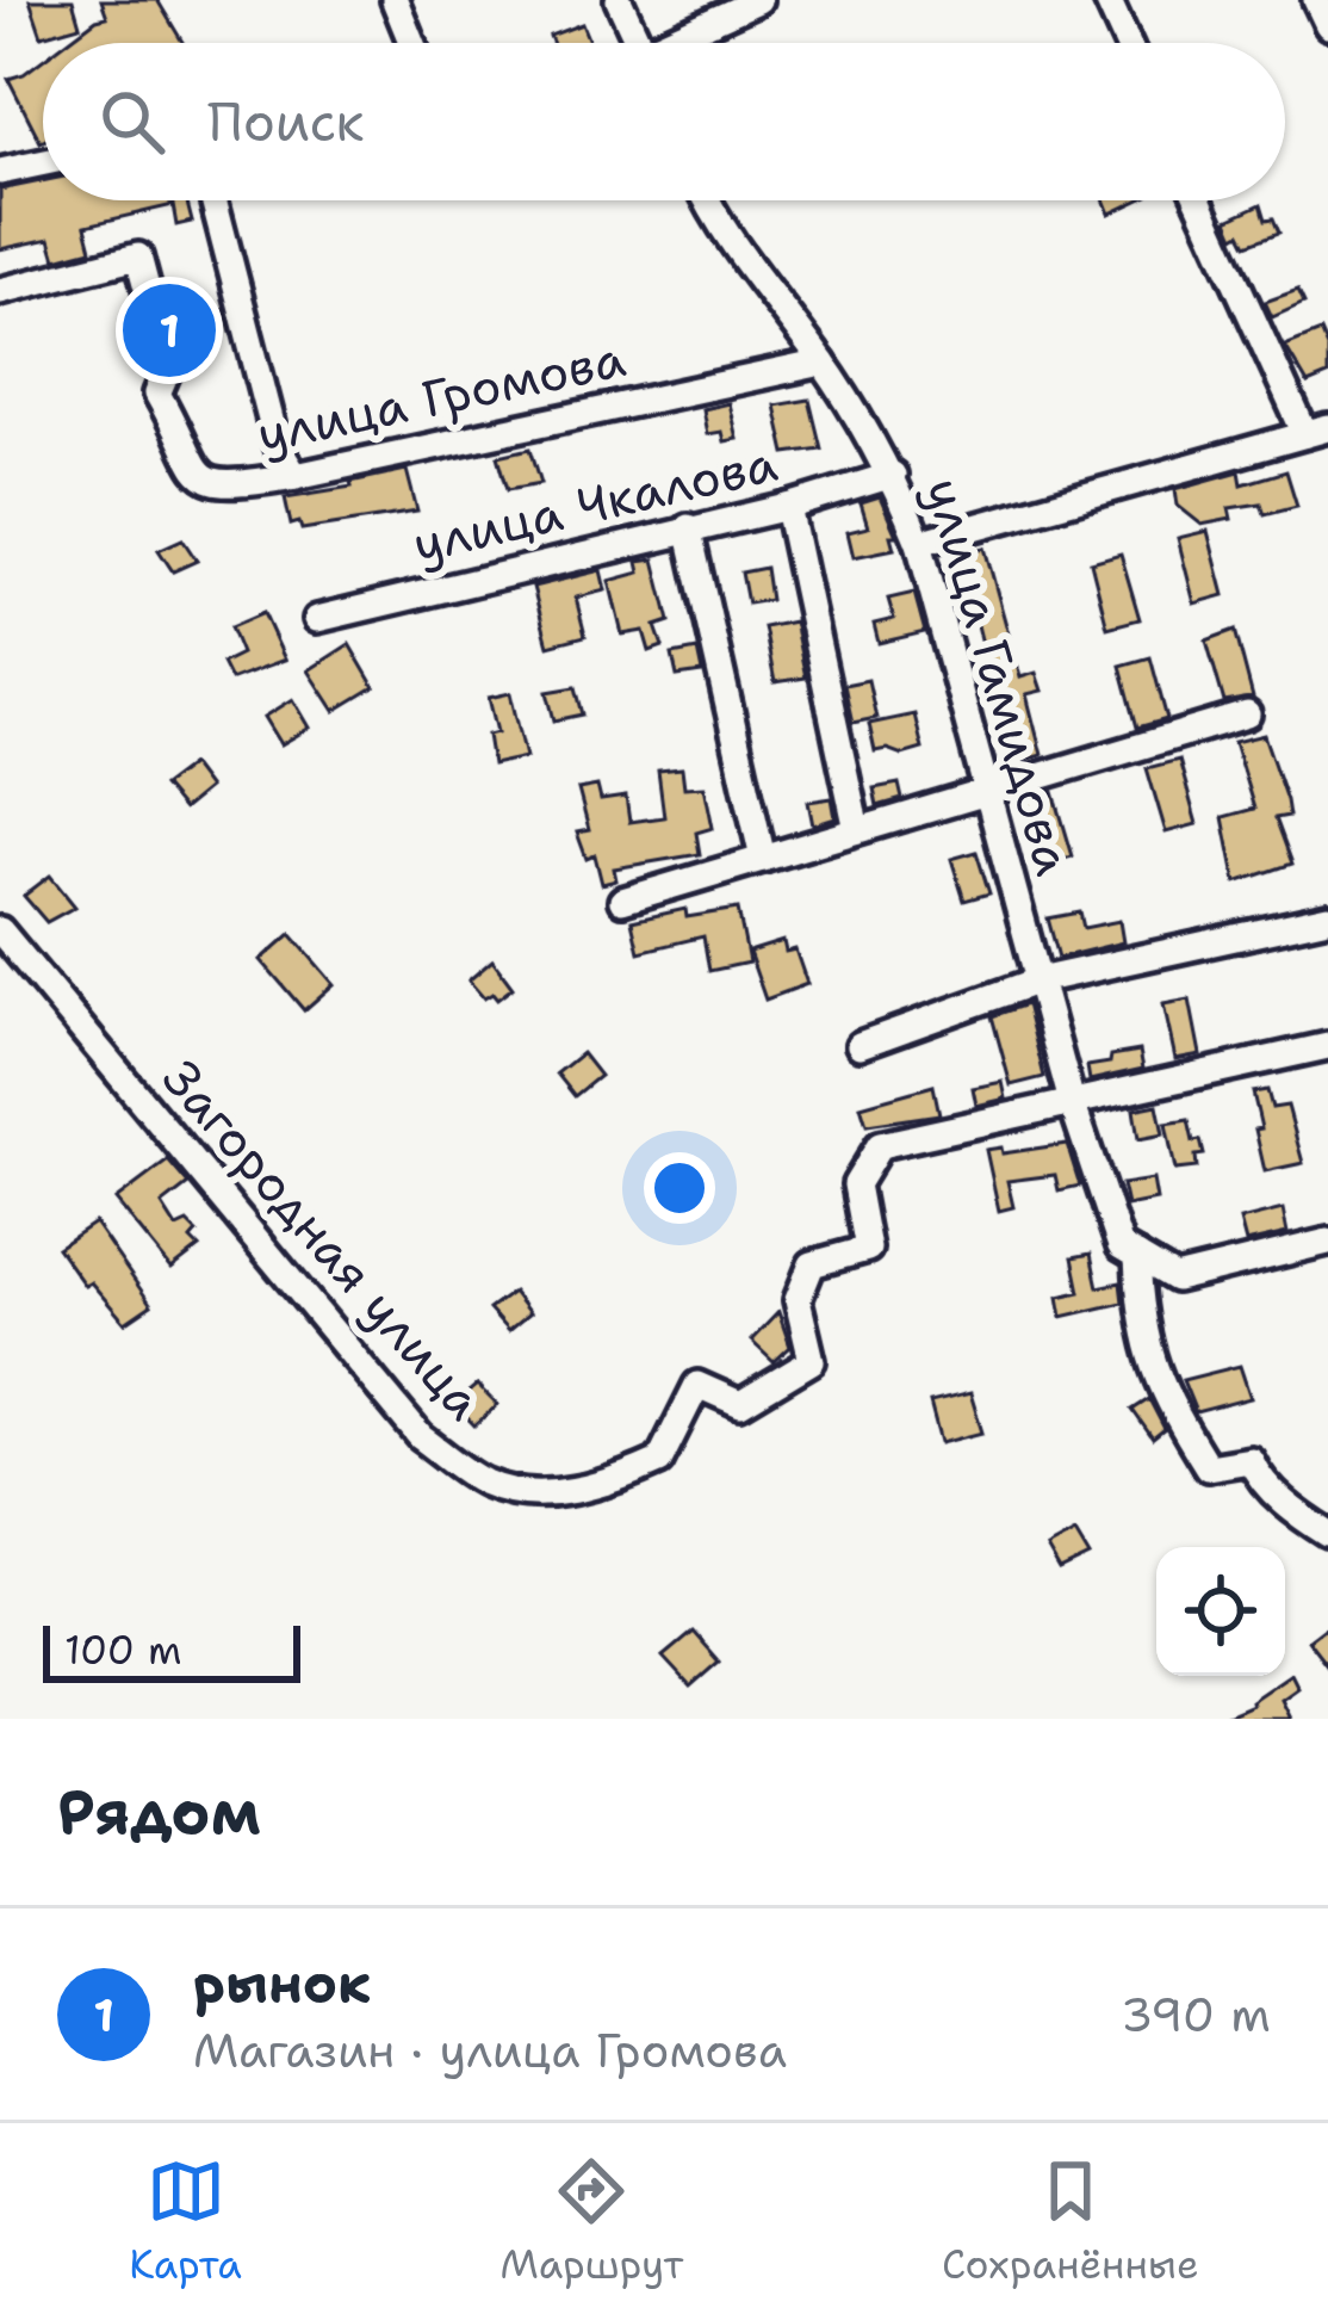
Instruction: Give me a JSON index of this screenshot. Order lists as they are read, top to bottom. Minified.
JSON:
{"streets":{"street":["улица Громова","улица Чкалова","улица Гамидова","Загородная улица"]},"crossings":[["улица Громова","улица Гамидова"],["улица Чкалова","улица Гамидова"],["улица Гамидова","Загородная улица"]],"scale_bar":"100 m","page":{"search":"Поиск","pins":"1","scale":"100 m","heading":"Рядом","list":[{"mark":"1","name":"рынок","note":"Магазин · улица Громова","value":"390 m"}],"nav":["Карта","Маршрут","Сохранённые"]}}
